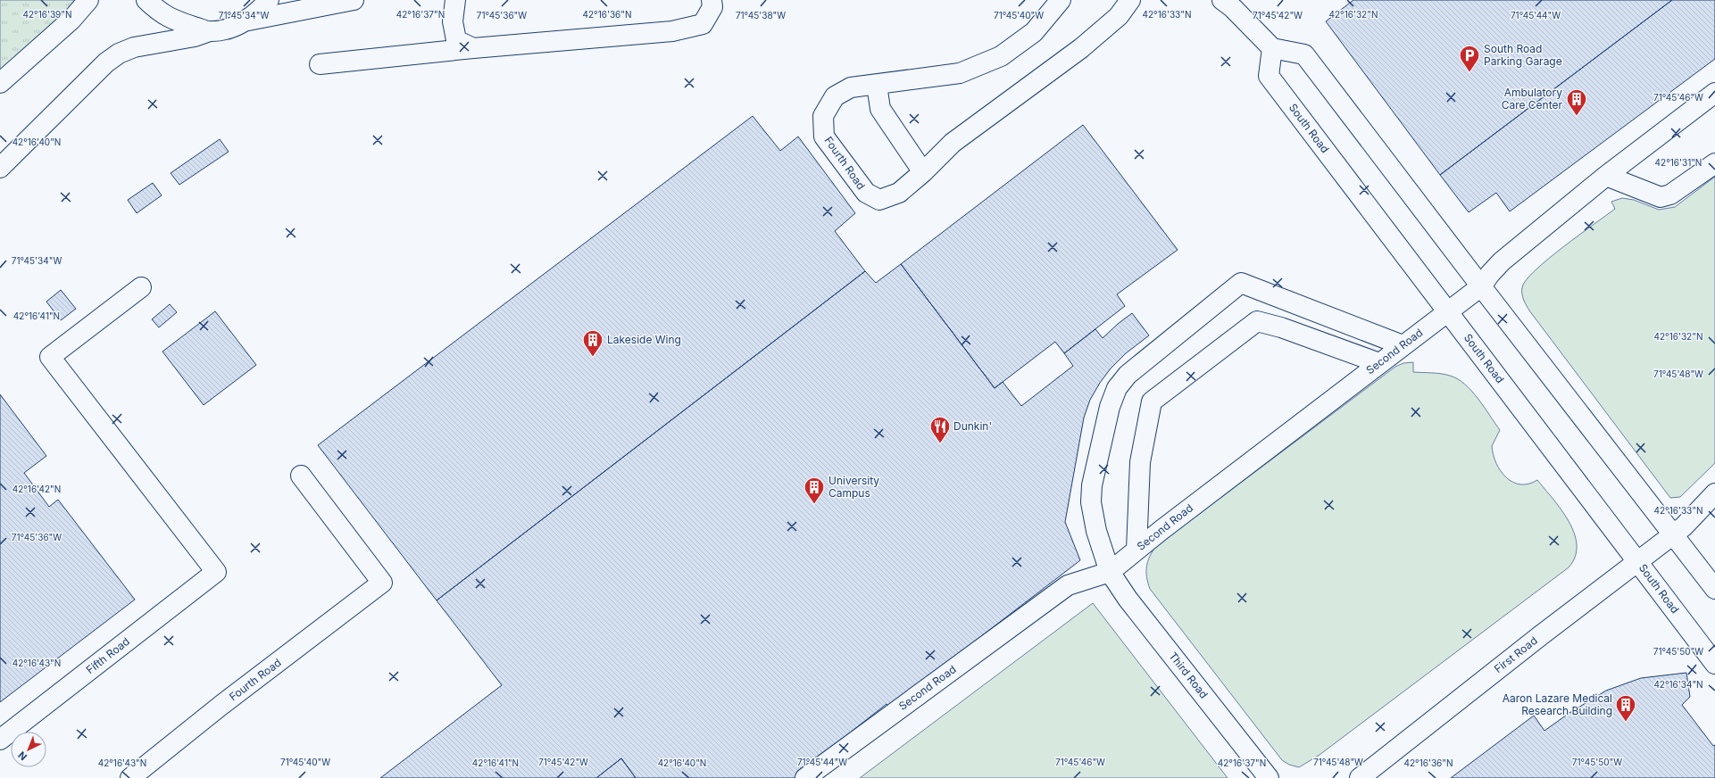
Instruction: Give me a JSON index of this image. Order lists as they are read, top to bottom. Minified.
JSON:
{"streets":{"street":["South Road","Fourth Road","Second Road","First Road","Fifth Road","Third Road"]},"crossings":[["South Road","Second Road"],["South Road","First Road"],["Second Road","Third Road"]],"places":{"parking":["South Road Parking Garage"],"building":["Ambulatory Care Center","Lakeside Wing","University Campus","Aaron Lazare Medical Research Building"],"restaurant":["Dunkin'"]},"north":"bottom left","coordinates":["42°16'39\"N","42°16'37\"N","42°16'36\"N","42°16'32\"N","42°16'33\"N","71°45'34\"W","71°45'36\"W","71°45'38\"W","71°45'40\"W","71°45'42\"W","71°45'44\"W","71°45'46\"W","42°16'40\"N","42°16'31\"N","42°16'41\"N","71°45'48\"W","42°16'42\"N","71°45'50\"W","42°16'43\"N","42°16'34\"N"]}
